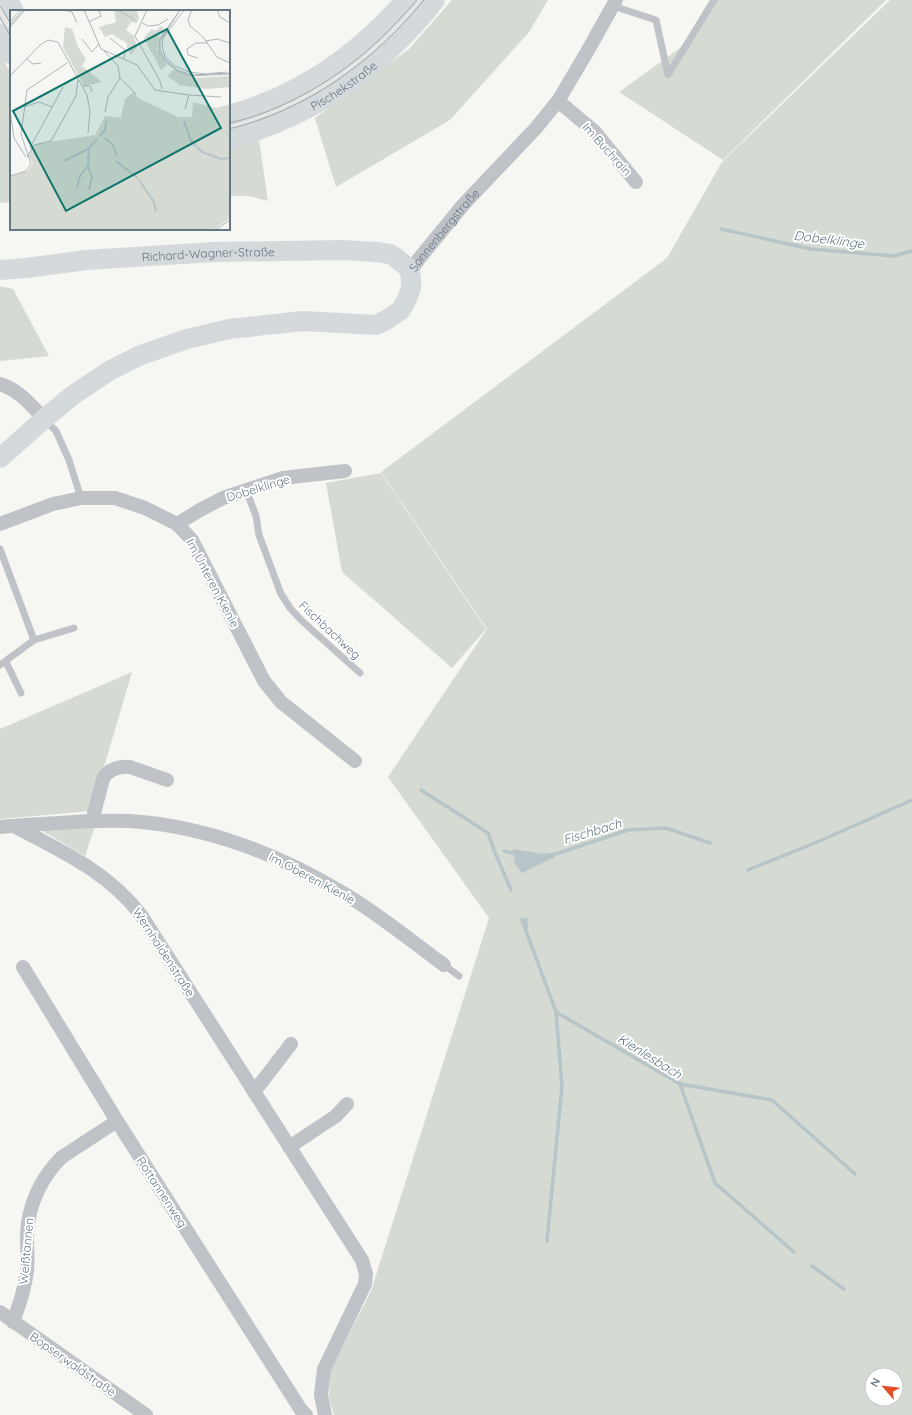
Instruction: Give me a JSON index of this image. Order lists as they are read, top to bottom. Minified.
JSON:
{"streets":{"street":["Pischekstraße","Im Buchrain","Sonnenbergstraße","Richard-Wagner-Straße","Dobelklinge","Im Unteren Kienle","Im Oberen Kienle","Wernhaldenstraße","Rottannenweg","Weißtannen","Bopserwaldstraße"],"lane":["Fischbachweg"]},"crossings":[["Im Buchrain","Sonnenbergstraße"],["Sonnenbergstraße","Richard-Wagner-Straße"],["Dobelklinge","Im Unteren Kienle"],["Dobelklinge","Fischbachweg"],["Im Oberen Kienle","Wernhaldenstraße"],["Rottannenweg","Weißtannen"],["Weißtannen","Bopserwaldstraße"]],"water":["Dobelklinge","Fischbach","Kienlesbach"],"north":"top left"}
